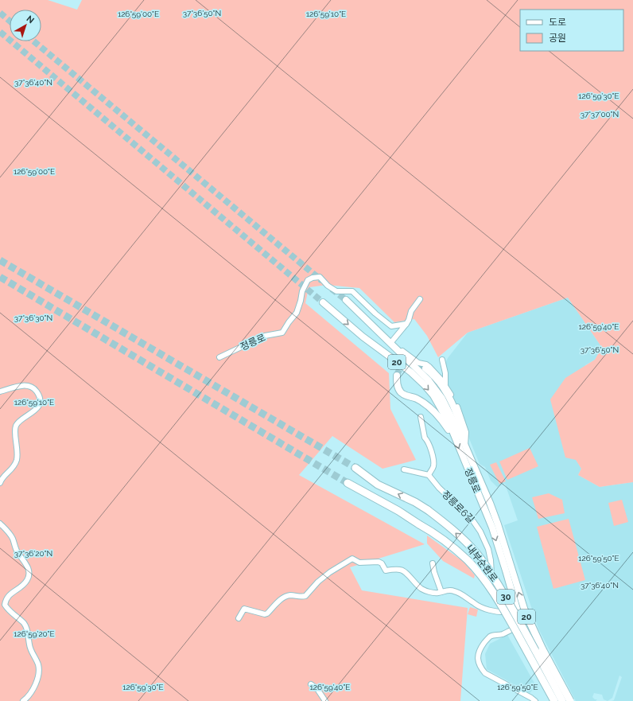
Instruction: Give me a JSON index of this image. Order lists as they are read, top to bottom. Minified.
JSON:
{"streets":{"highway":["내부순환로","30"],"main road":["정릉로","20"],"street":["정릉로6길"]},"crossings":[["정릉로","정릉로6길"]],"legend":["도로","공원"],"north":"top right","coordinates":["37°36'50\"N","126°59'00\"E","126°59'10\"E","37°36'40\"N","126°59'30\"E","37°37'00\"N","37°36'30\"N","126°59'40\"E","37°36'20\"N","126°59'50\"E","126°59'20\"E"]}
